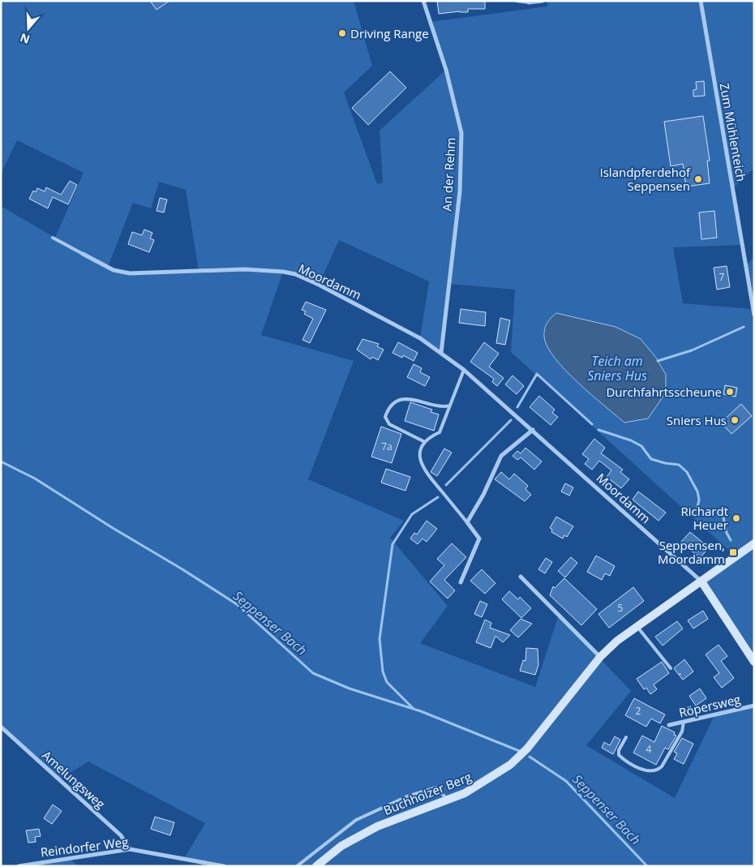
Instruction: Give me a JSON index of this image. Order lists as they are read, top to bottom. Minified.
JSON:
{"streets":{"main road":["Buchholzer Berg"],"street":["Zum Mühlenteich","An der Rehm","Moordamm","Röpersweg","Amelungsweg","Reindorfer Weg"]},"crossings":[["An der Rehm","Moordamm"],["Moordamm","Buchholzer Berg"],["Amelungsweg","Reindorfer Weg"]],"water":["Teich am Sniers Hus","Seppenser Bach"],"places":{"other":["Driving Range","Islandpferdehof Seppensen","Durchfahrtsscheune","Sniers Hus","Richardt Heuer"],"transit":["Seppensen, Moordamm"]},"house_numbers":["7","7a","5","2","4"],"north":"bottom"}
